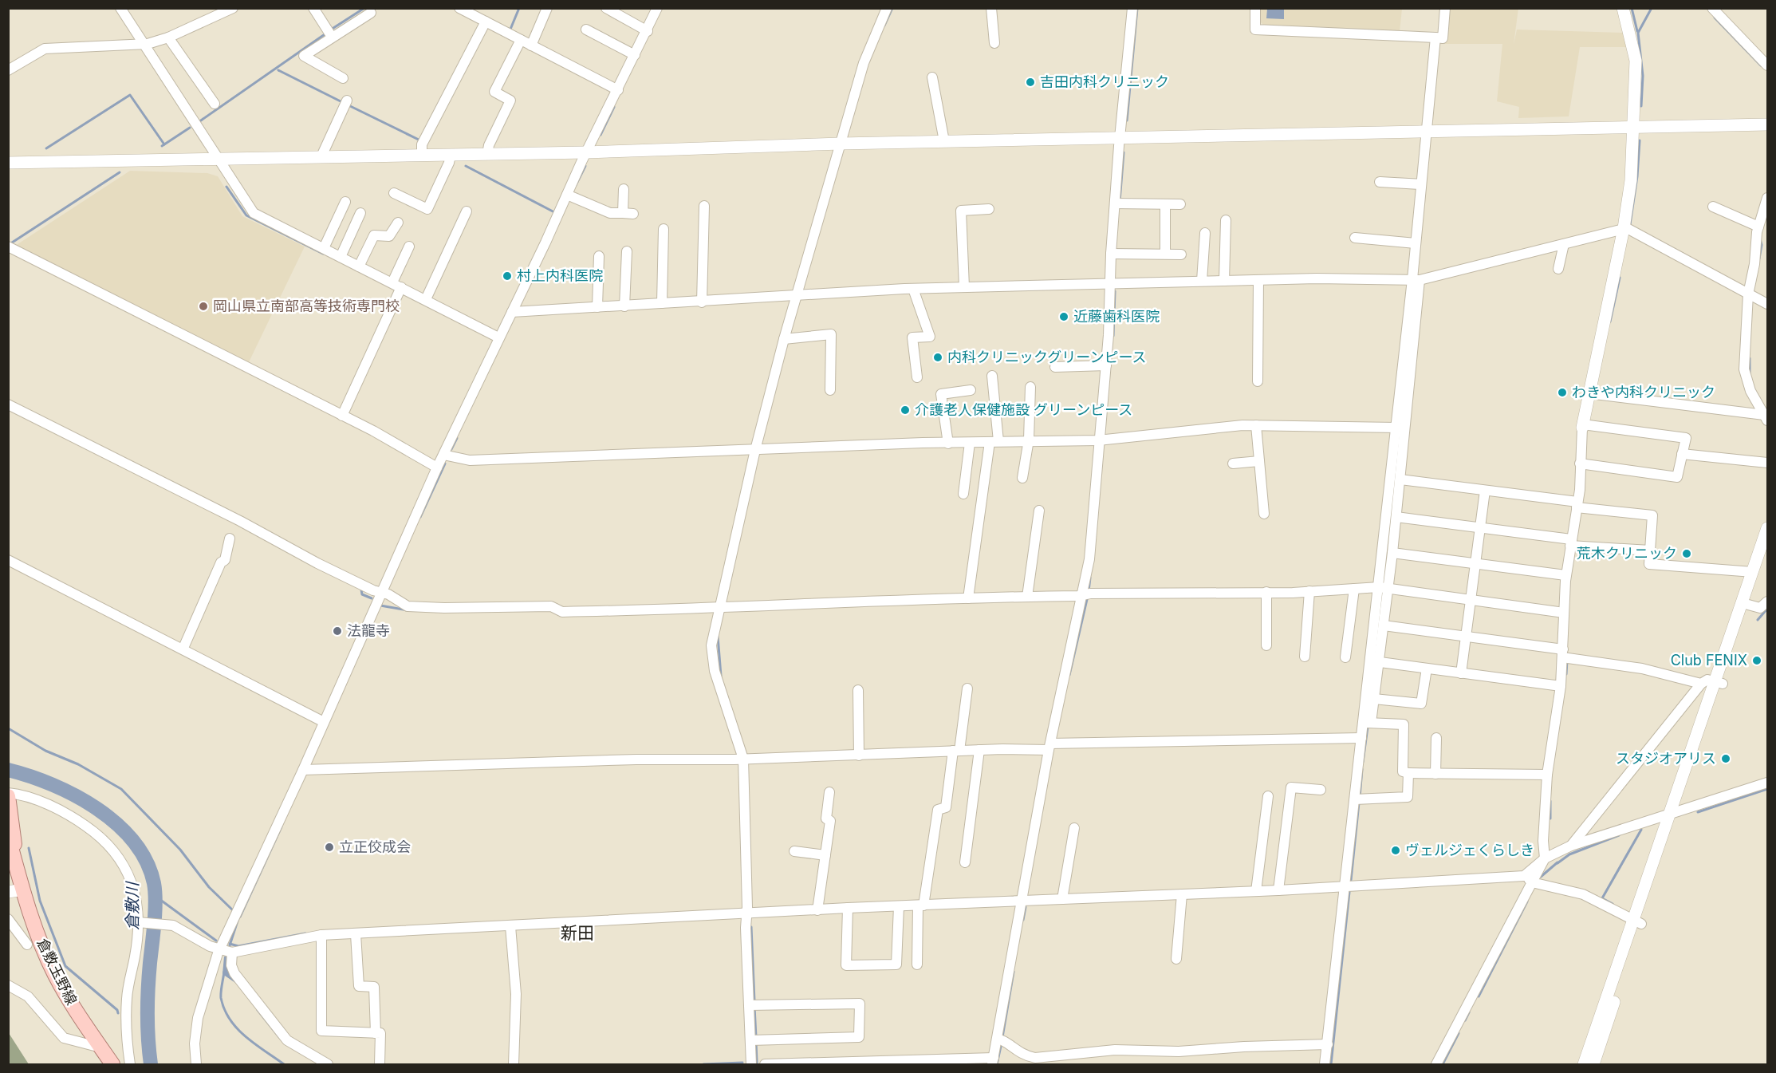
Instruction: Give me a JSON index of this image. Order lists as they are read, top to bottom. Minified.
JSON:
{"streets":{"main road":["倉敷玉野線"]},"districts":["新田"],"water":["倉敷川"],"places":["吉田内科クリニック","村上内科医院","岡山県立南部高等技術専門校","近藤歯科医院","内科クリニックグリーンピース","わきや内科クリニック","介護老人保健施設 グリーンピース","荒木クリニック","法龍寺","Club FENIX","スタジオアリス","立正佼成会","ヴェルジェくらしき"]}
